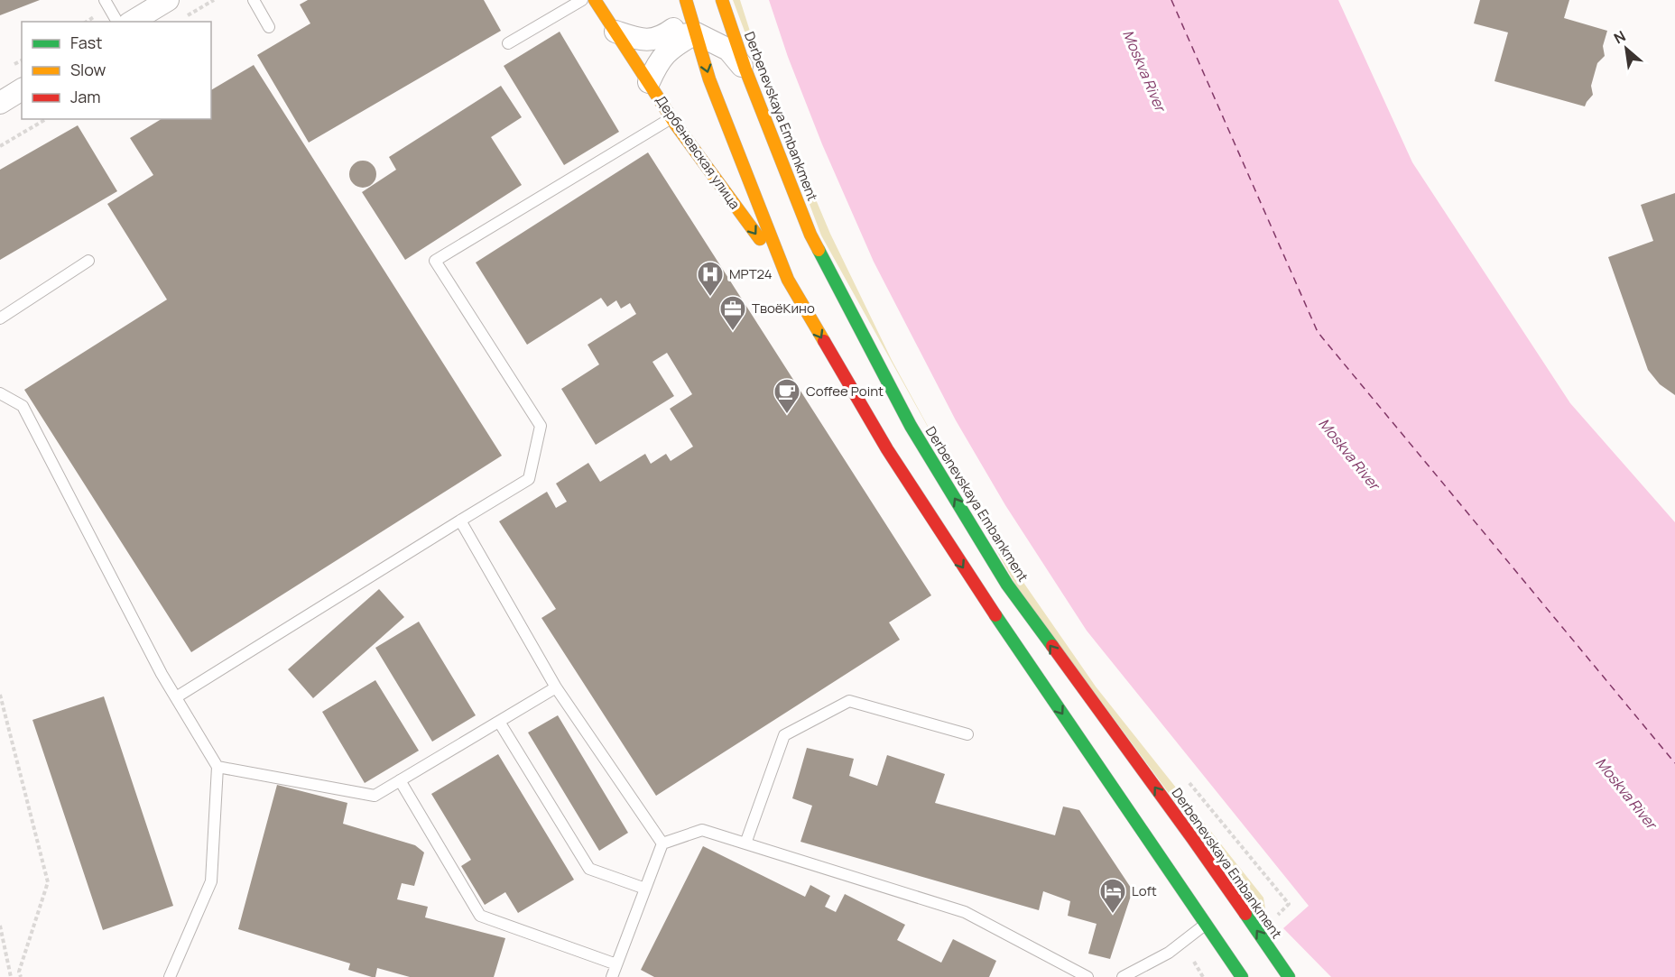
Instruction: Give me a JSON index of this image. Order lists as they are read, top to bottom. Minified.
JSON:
{"streets":{"main road":["Derbenevskaya Embankment","Дербеневская улица"]},"water":["Moskva River"],"places":{"hospital":["МРТ24"],"office":["ТвоёКино"],"cafe":["Coffee Point"],"hotel":["Loft"]},"legend":["Fast","Slow","Jam"],"north":"top left"}
